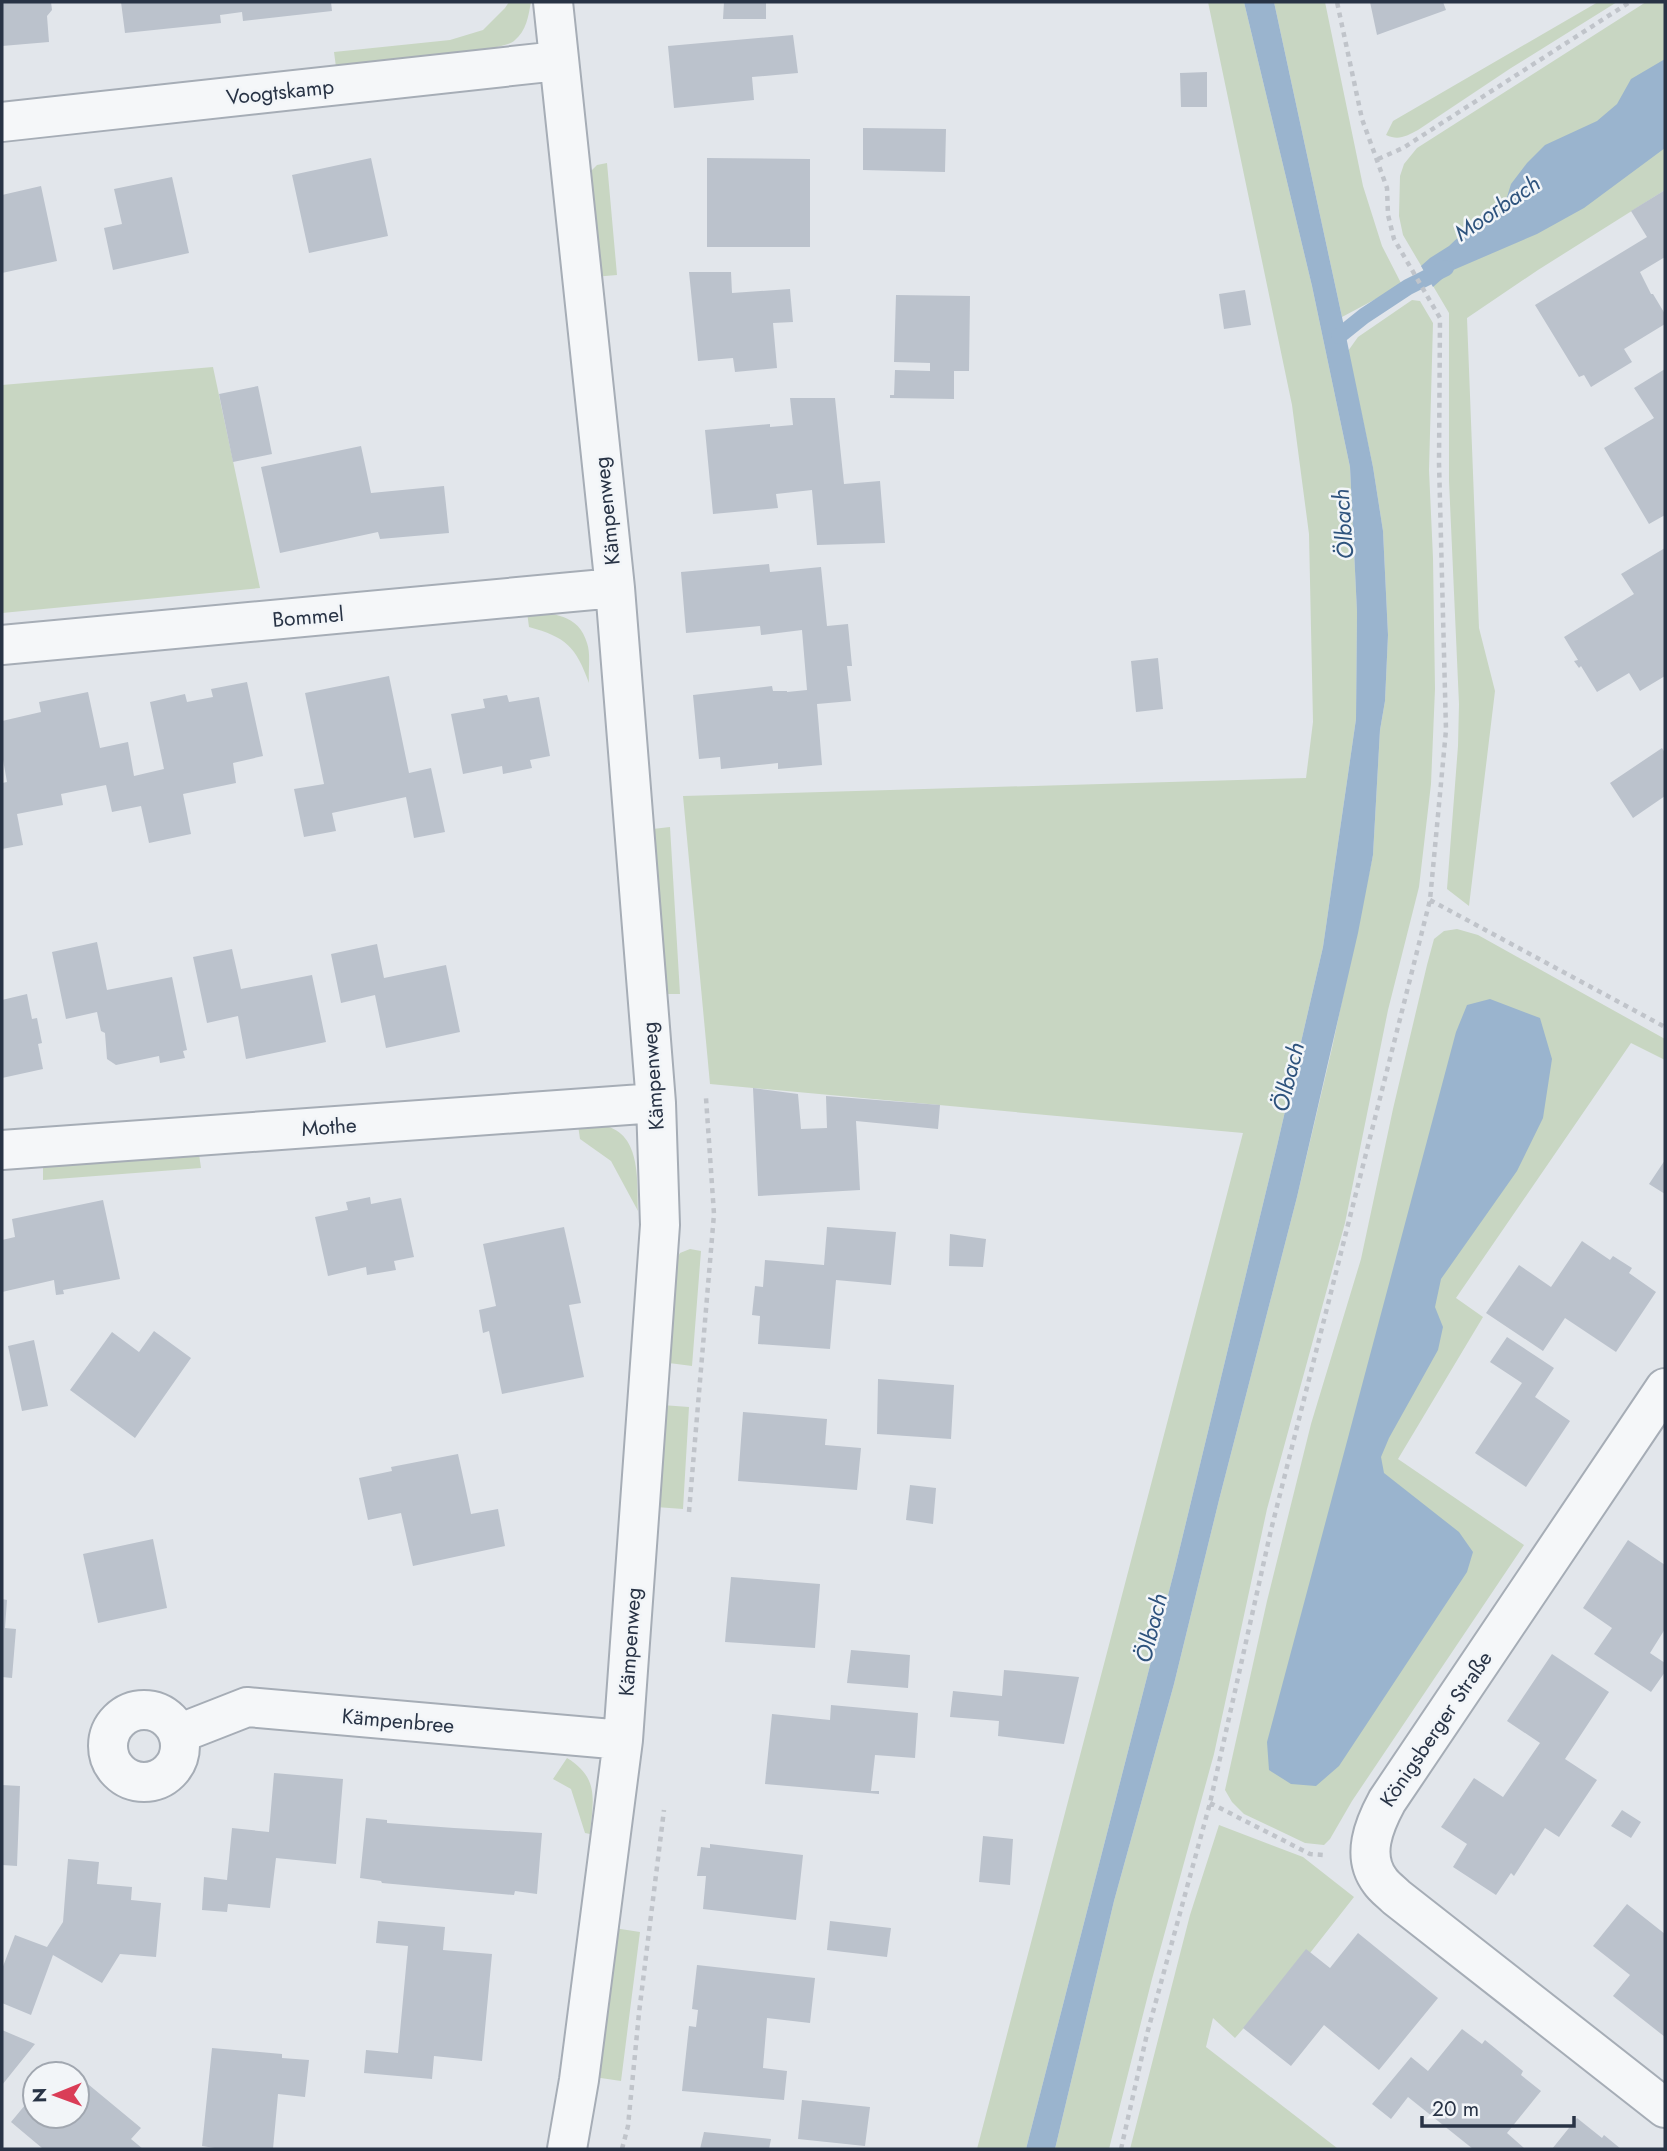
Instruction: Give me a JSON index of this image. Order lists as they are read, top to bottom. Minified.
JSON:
{"streets":{"street":["Voogtskamp","Kämpenweg","Bommel","Mothe","Kämpenbree","Königsberger Straße"]},"crossings":[["Voogtskamp","Kämpenweg"],["Kämpenweg","Bommel"],["Kämpenweg","Mothe"],["Kämpenweg","Kämpenbree"]],"water":["Moorbach","Ölbach"],"scale_bar":"20 m","north":"left"}
